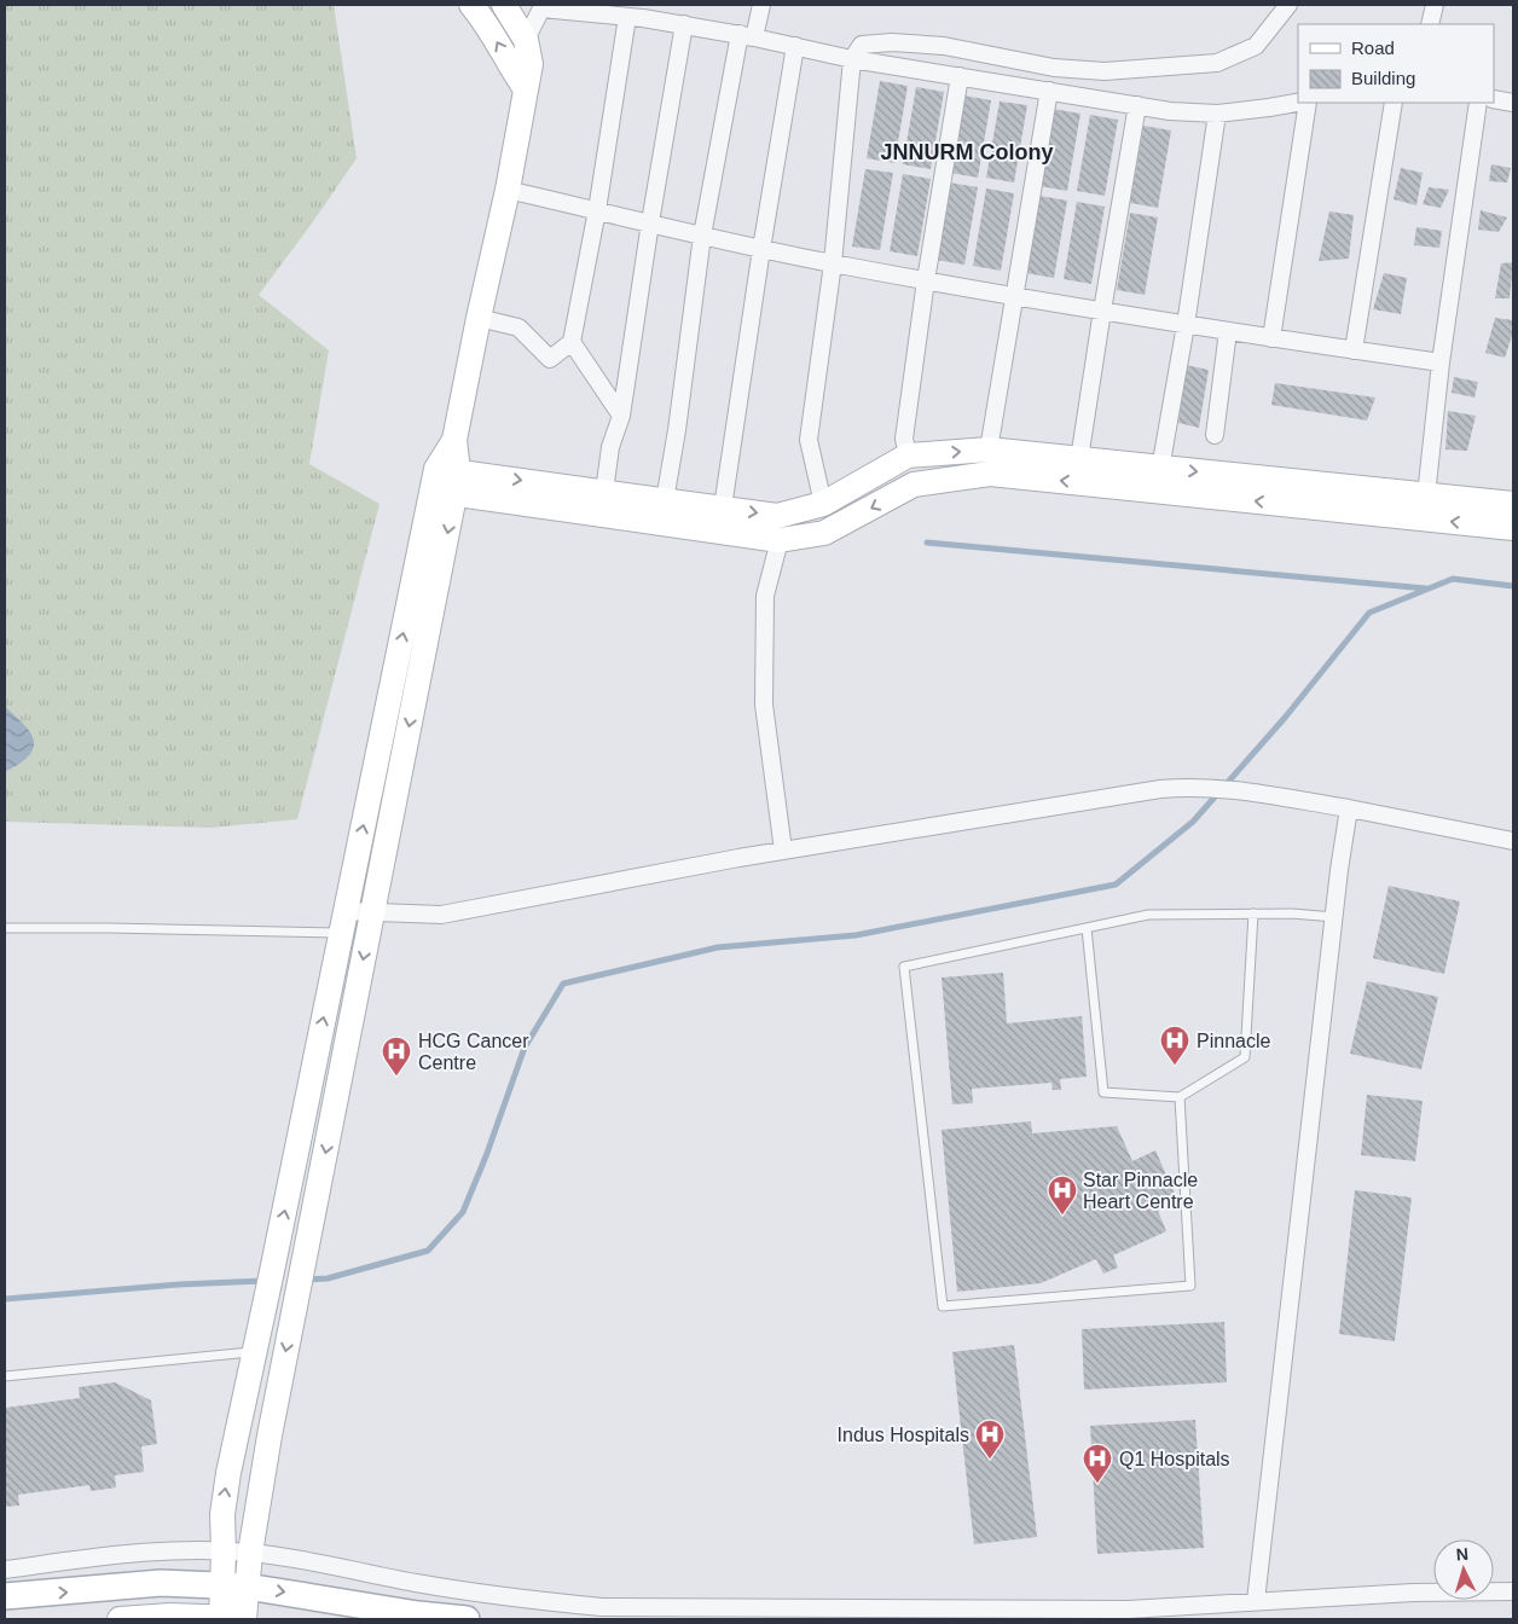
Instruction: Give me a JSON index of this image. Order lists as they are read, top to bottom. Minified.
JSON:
{"districts":["JNNURM Colony"],"places":{"hospital":["Pinnacle","HCG Cancer Centre","Star Pinnacle Heart Centre","Indus Hospitals","Q1 Hospitals"]},"legend":["Road","Building"],"north":"top"}
